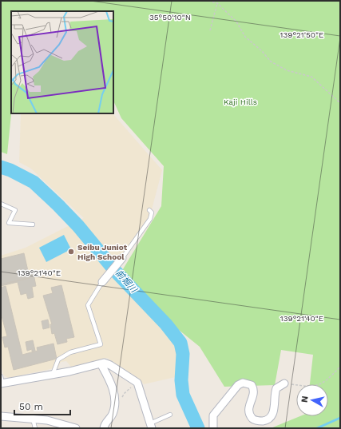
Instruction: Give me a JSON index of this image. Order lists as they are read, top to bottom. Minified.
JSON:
{"water":["前堀川"],"parks":["Kaji Hills"],"places":["Seibu Juniot High School"],"scale_bar":"50 m","north":"left","coordinates":["35°50'10\"N","139°21'50\"E","139°21'40\"E"]}
